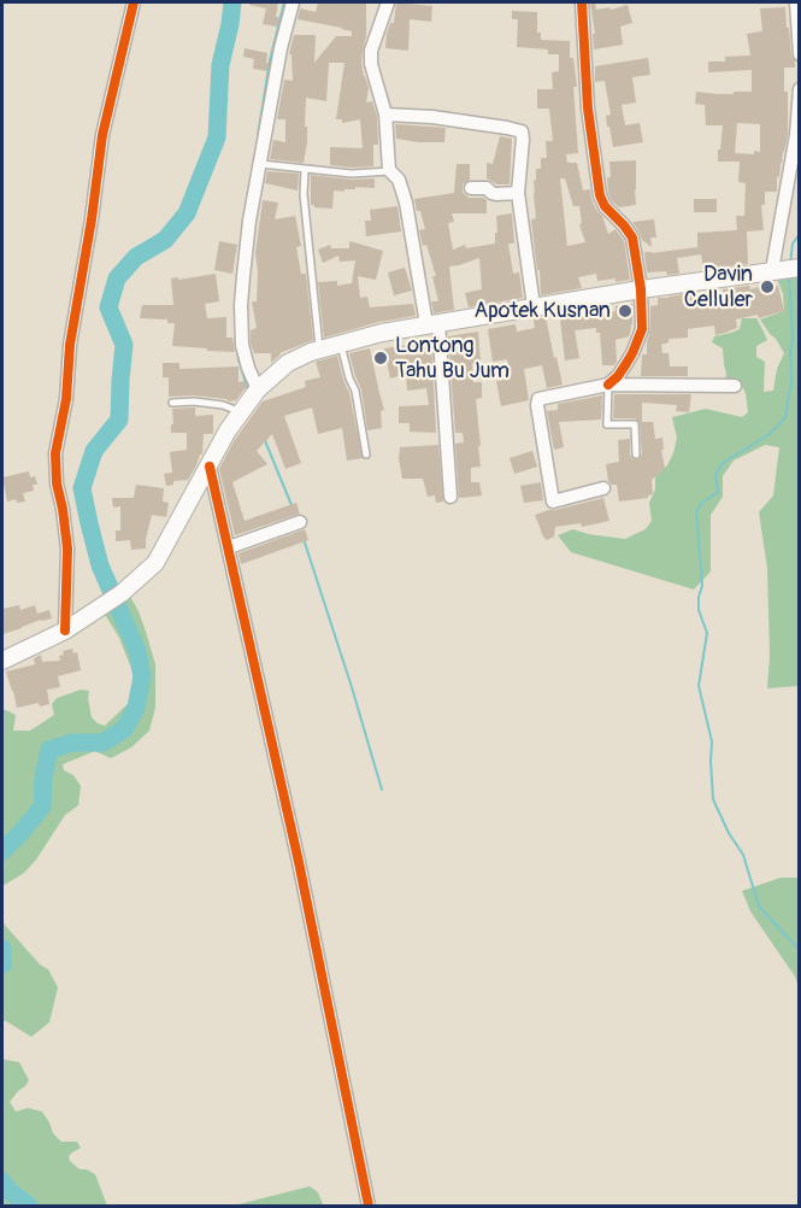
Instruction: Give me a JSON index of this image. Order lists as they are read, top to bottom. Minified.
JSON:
{"places":["Davin Celluler","Apotek Kusnan","Lontong Tahu Bu Jum"]}
